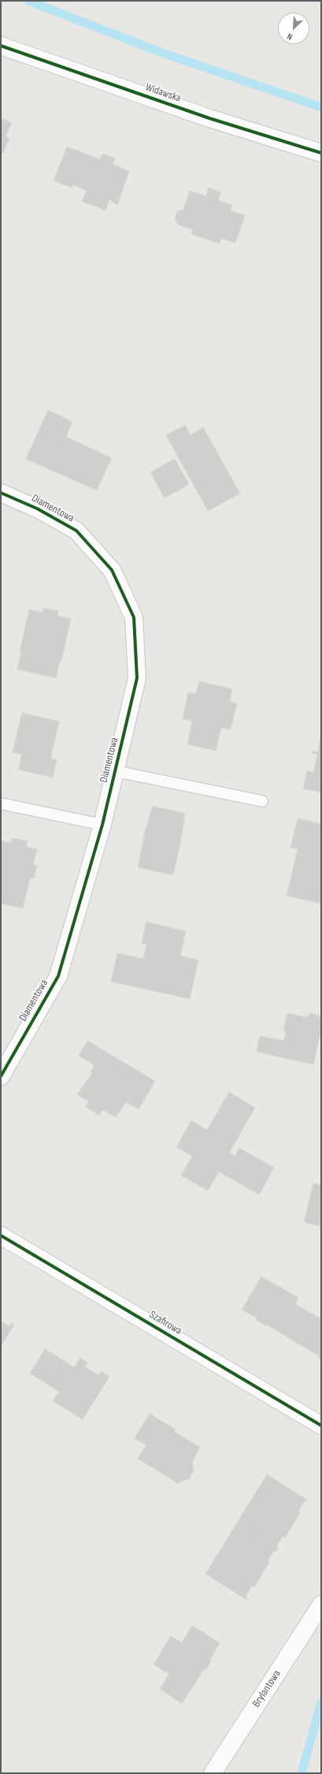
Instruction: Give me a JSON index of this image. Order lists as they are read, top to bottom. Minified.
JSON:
{"streets":{"street":["Widawska","Diamentowa","Szafirowa","Brylantowa"]},"north":"bottom left"}
